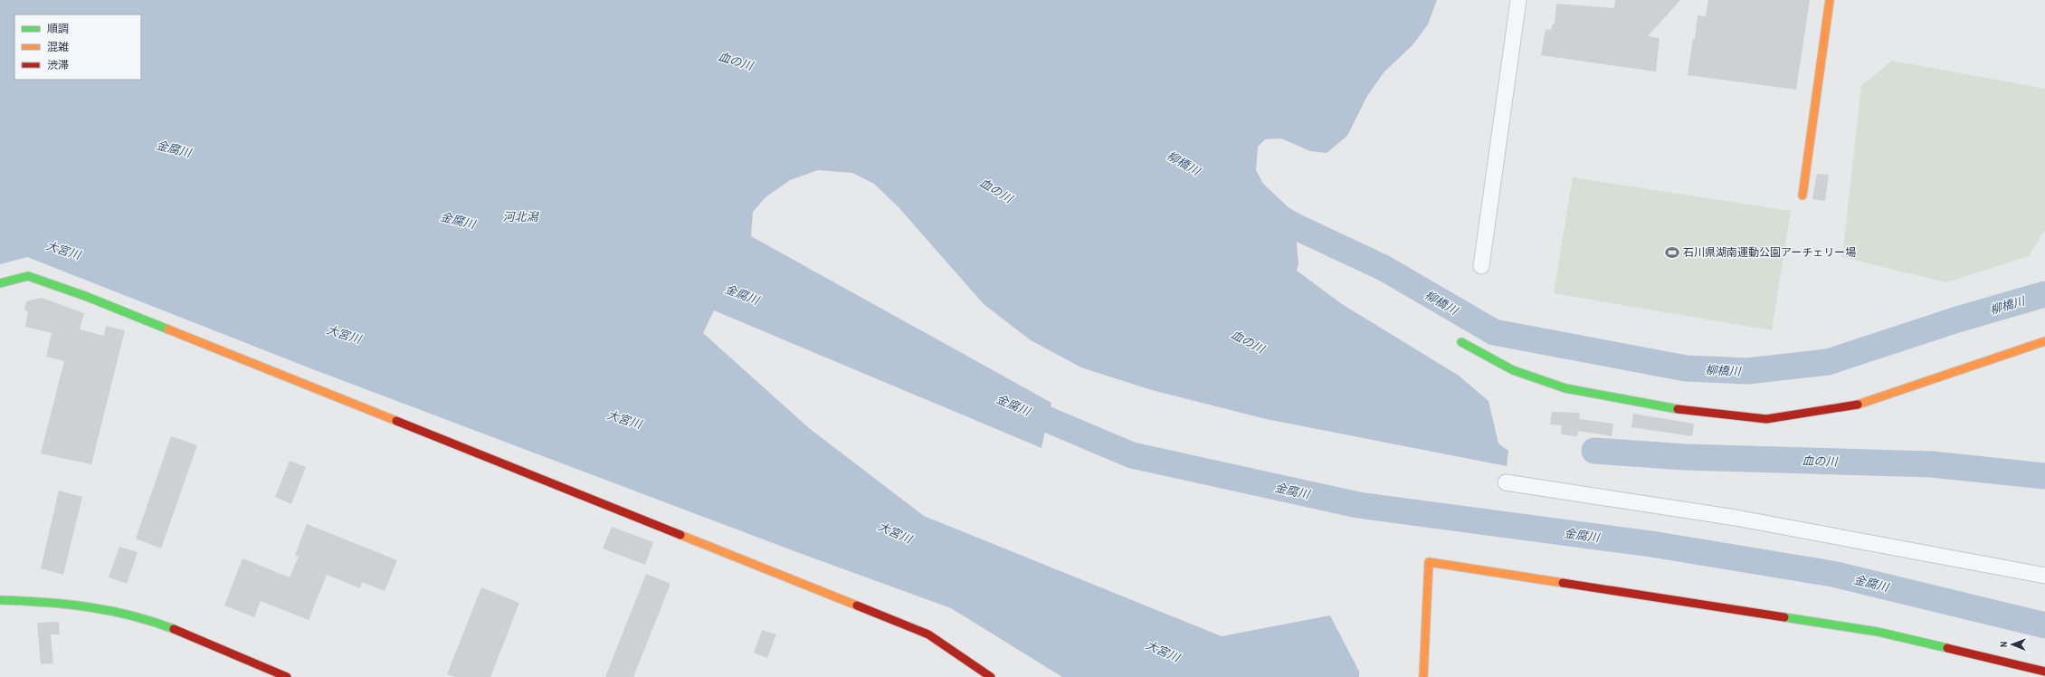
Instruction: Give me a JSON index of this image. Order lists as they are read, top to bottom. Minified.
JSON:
{"water":["血の川","金腐川","柳橋川","河北潟","大宮川"],"places":{"sports":["石川県湖南運動公園アーチェリー場"]},"legend":["順調","混雑","渋滞"],"north":"left"}
